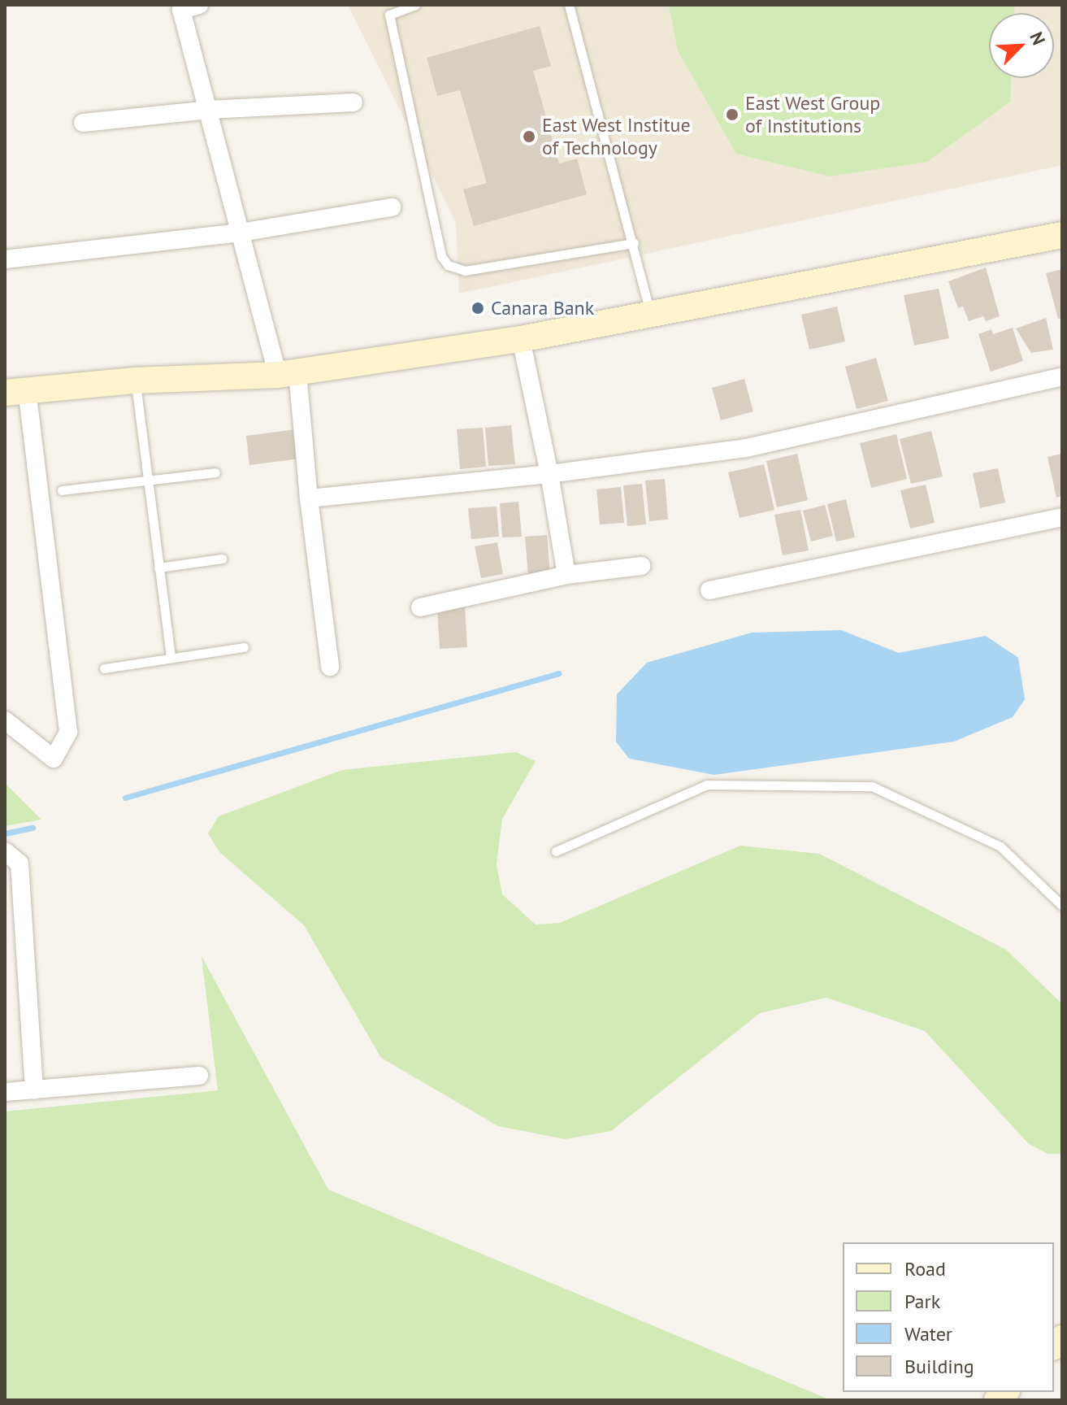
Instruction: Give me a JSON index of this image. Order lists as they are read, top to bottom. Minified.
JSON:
{"places":["East West Group of Institutions","East West Institue of Technology","Canara Bank"],"legend":["Road","Park","Water","Building"],"north":"top right"}
